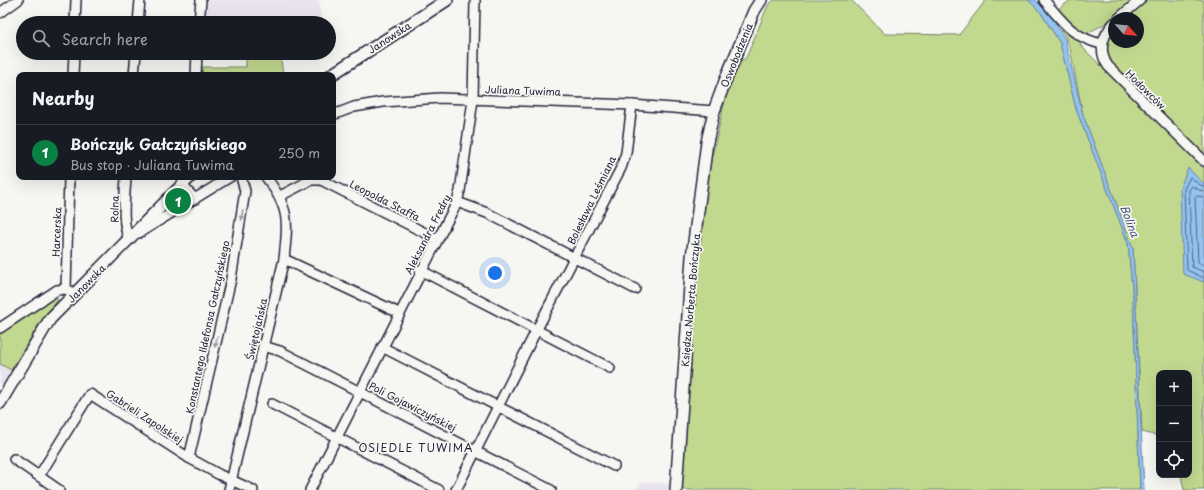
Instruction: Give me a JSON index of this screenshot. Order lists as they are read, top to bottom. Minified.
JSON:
{"streets":{"street":["Janowska","Oswobodzenia","Hodowców","Juliana Tuwima","Leopolda Staffa","Bolesława Leśmiana","Rolna","Harcerska","Aleksandra Fredry","Księdza Norberta Bończyka","Konstantego Ildefonsa Gałczyńskiego","Świętojańska","Poli Gojawiczyńskiej","Gabrieli Zapolskiej"]},"crossings":[["Janowska","Rolna"],["Janowska","Harcerska"],["Oswobodzenia","Juliana Tuwima"],["Oswobodzenia","Księdza Norberta Bończyka"],["Juliana Tuwima","Bolesława Leśmiana"],["Juliana Tuwima","Aleksandra Fredry"],["Juliana Tuwima","Księdza Norberta Bończyka"],["Leopolda Staffa","Aleksandra Fredry"],["Leopolda Staffa","Świętojańska"],["Bolesława Leśmiana","Aleksandra Fredry"],["Bolesława Leśmiana","Poli Gojawiczyńskiej"],["Aleksandra Fredry","Poli Gojawiczyńskiej"],["Konstantego Ildefonsa Gałczyńskiego","Gabrieli Zapolskiej"],["Świętojańska","Poli Gojawiczyńskiej"],["Świętojańska","Gabrieli Zapolskiej"]],"one_way":["Konstantego Ildefonsa Gałczyńskiego"],"districts":["OSIEDLE TUWIMA"],"water":["Bolina"],"north":"bottom right","page":{"search":"Search here","heading":"Nearby","list":[{"mark":"1","name":"Bończyk Gałczyńskiego","note":"Bus stop · Juliana Tuwima","value":"250 m"}],"pins":"1","map_buttons":["+","−"]}}
